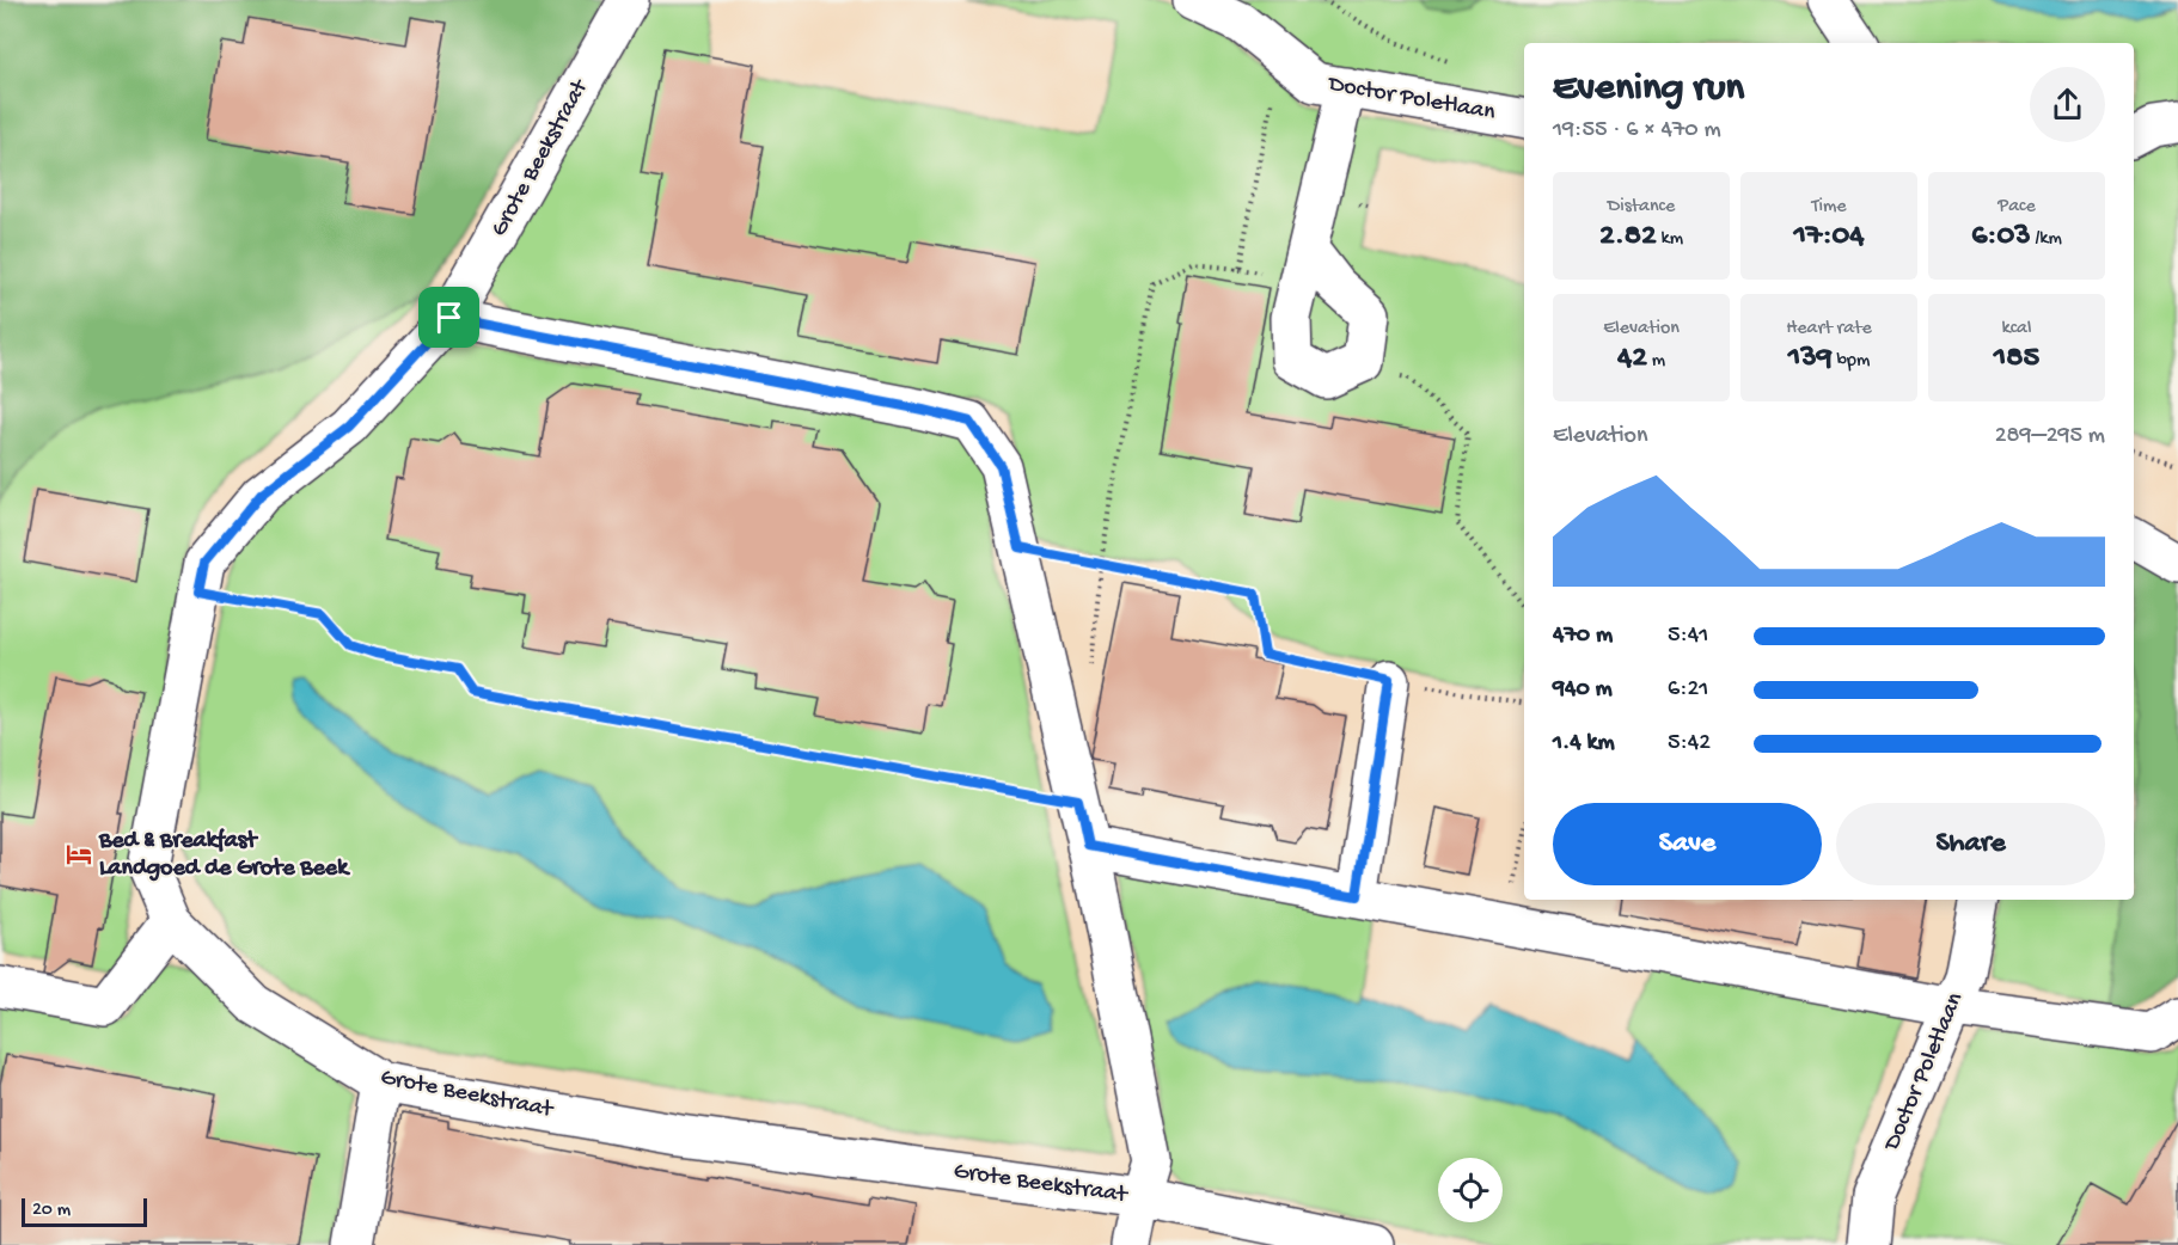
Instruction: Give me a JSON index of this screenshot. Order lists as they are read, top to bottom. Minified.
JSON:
{"streets":{"street":["Doctor Poletlaan","Grote Beekstraat"]},"places":{"hotel":["Bed & Breakfast Landgoed de Grote Beek"]},"scale_bar":"20 m","page":{"heading":["Evening run","19:55 · 6 × 470 m"],"stats":[["Distance","2.82 km"],["Time","17:04"],["Pace","6:03 /km"],["Elevation","42 m"],["Heart rate","139 bpm"],["kcal","185"]],"chart":["Elevation","289–295 m"],"list":[{"name":"470 m","note":"5:41"},{"name":"940 m","note":"6:21"},{"name":"1.4 km","note":"5:42"}],"buttons":["Save","Share"],"scale":"20 m"}}
